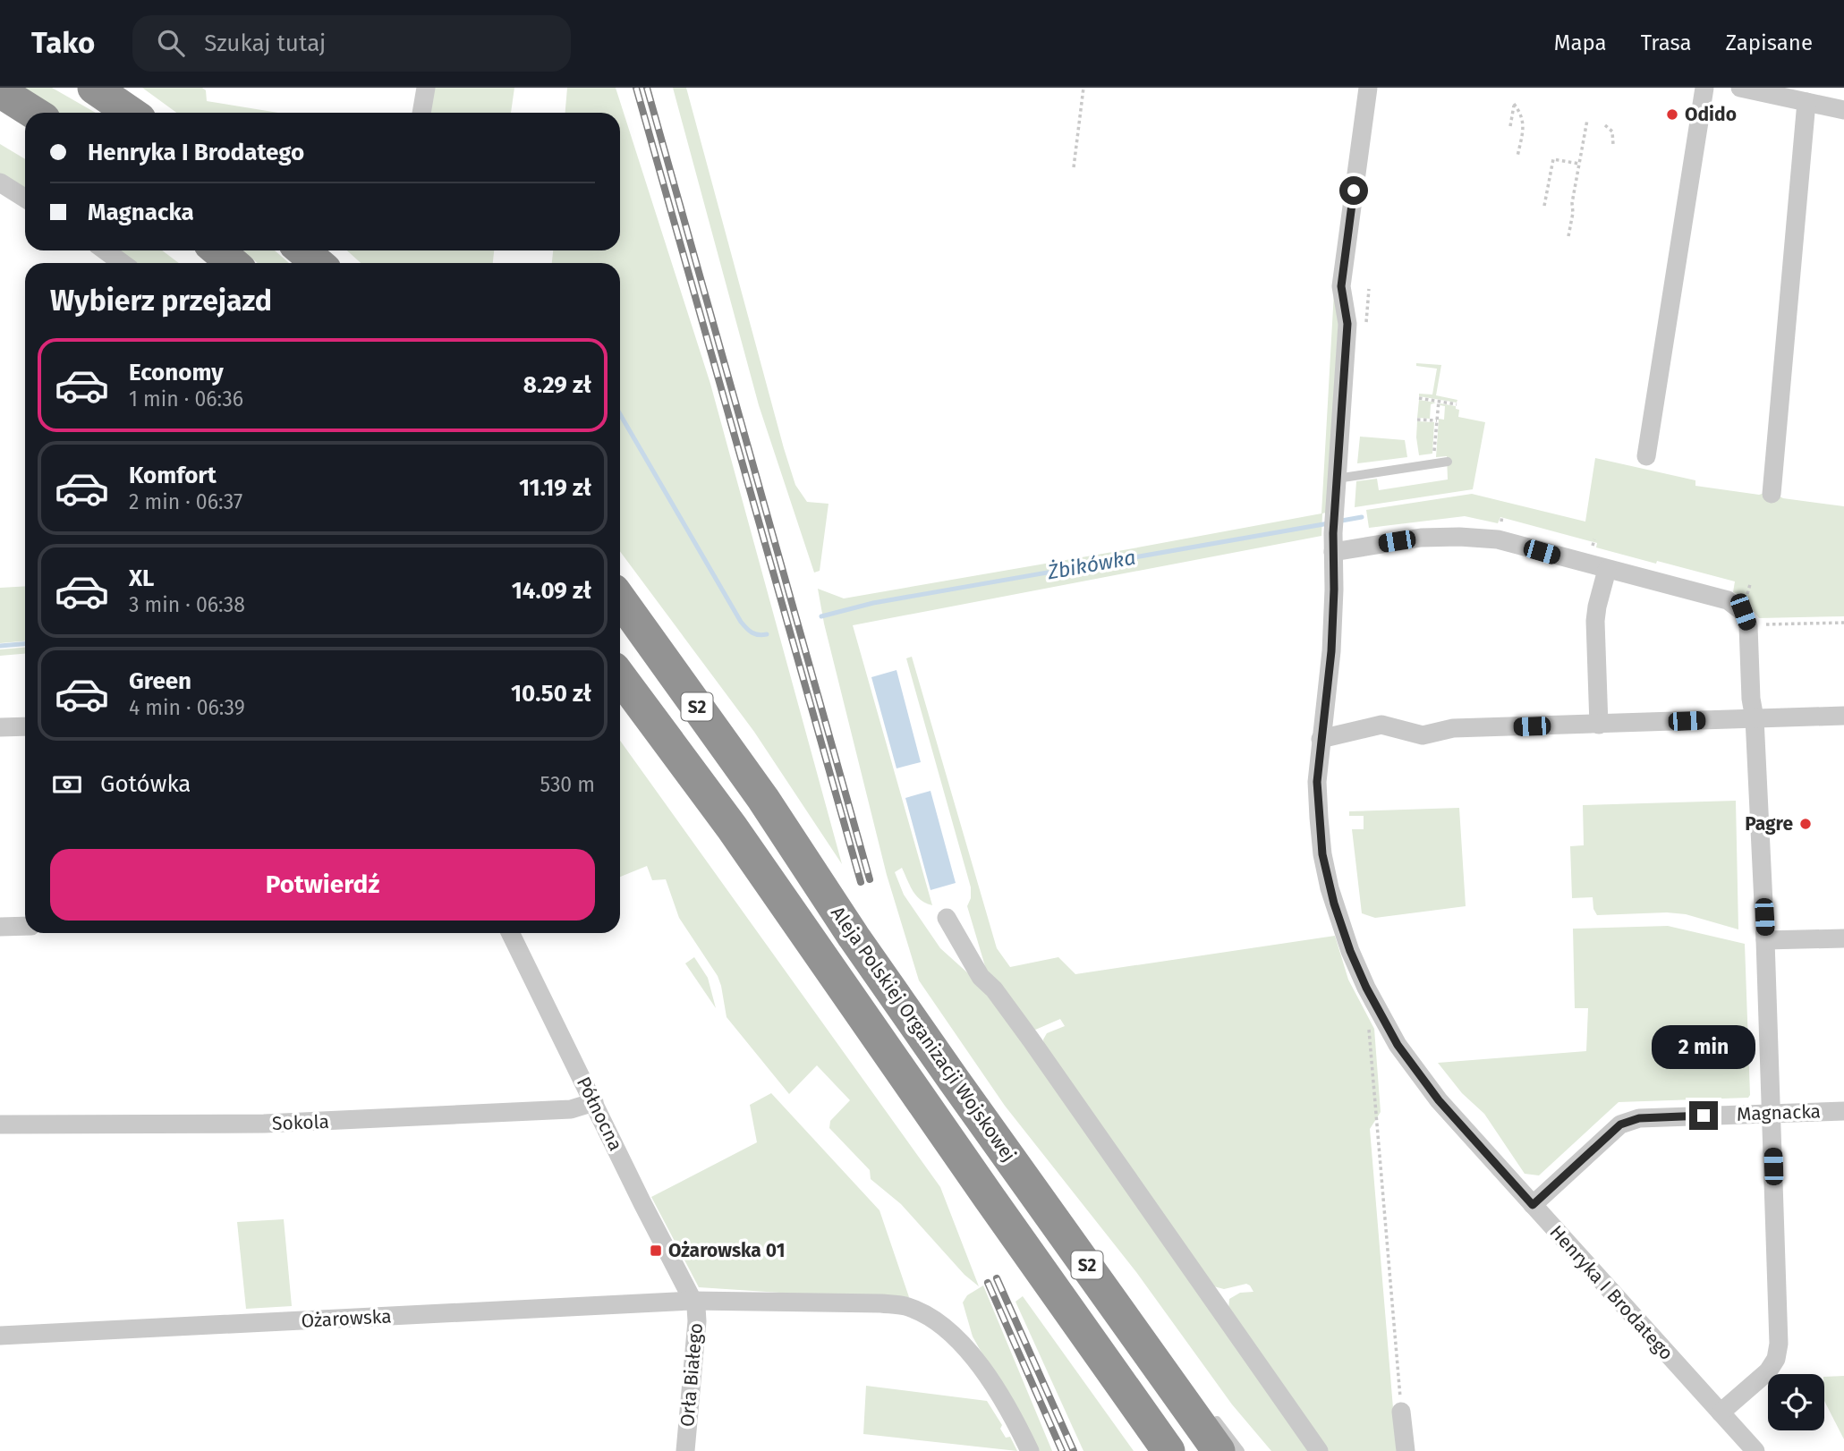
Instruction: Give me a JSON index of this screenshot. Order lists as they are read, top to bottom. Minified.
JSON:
{"streets":{"highway":["S2","Aleja Polskiej Organizacji Wojskowej"],"street":["Magnacka","Północna","Sokola","Henryka I Brodatego","Ożarowska","Orła Białego"]},"crossings":[["Magnacka","Henryka I Brodatego"],["Północna","Sokola"],["Północna","Ożarowska"],["Północna","Orła Białego"],["Ożarowska","Orła Białego"]],"water":["Żbikówka"],"places":{"other":["Odido","Pagre"],"transit":["Ożarowska 01"]},"page":{"header":"Tako","search":"Szukaj tutaj","nav":["Mapa","Trasa","Zapisane"],"banner":["Henryka I Brodatego","Magnacka"],"heading":"Wybierz przejazd","list":[{"name":"Economy","note":"1 min · 06:36","value":"8.29 zł"},{"name":"Komfort","note":"2 min · 06:37","value":"11.19 zł"},{"name":"XL","note":"3 min · 06:38","value":"14.09 zł"},{"name":"Green","note":"4 min · 06:39","value":"10.50 zł"}],"pay":["Gotówka","530 m"],"buttons":"Potwierdź","bubble":"2 min"}}
